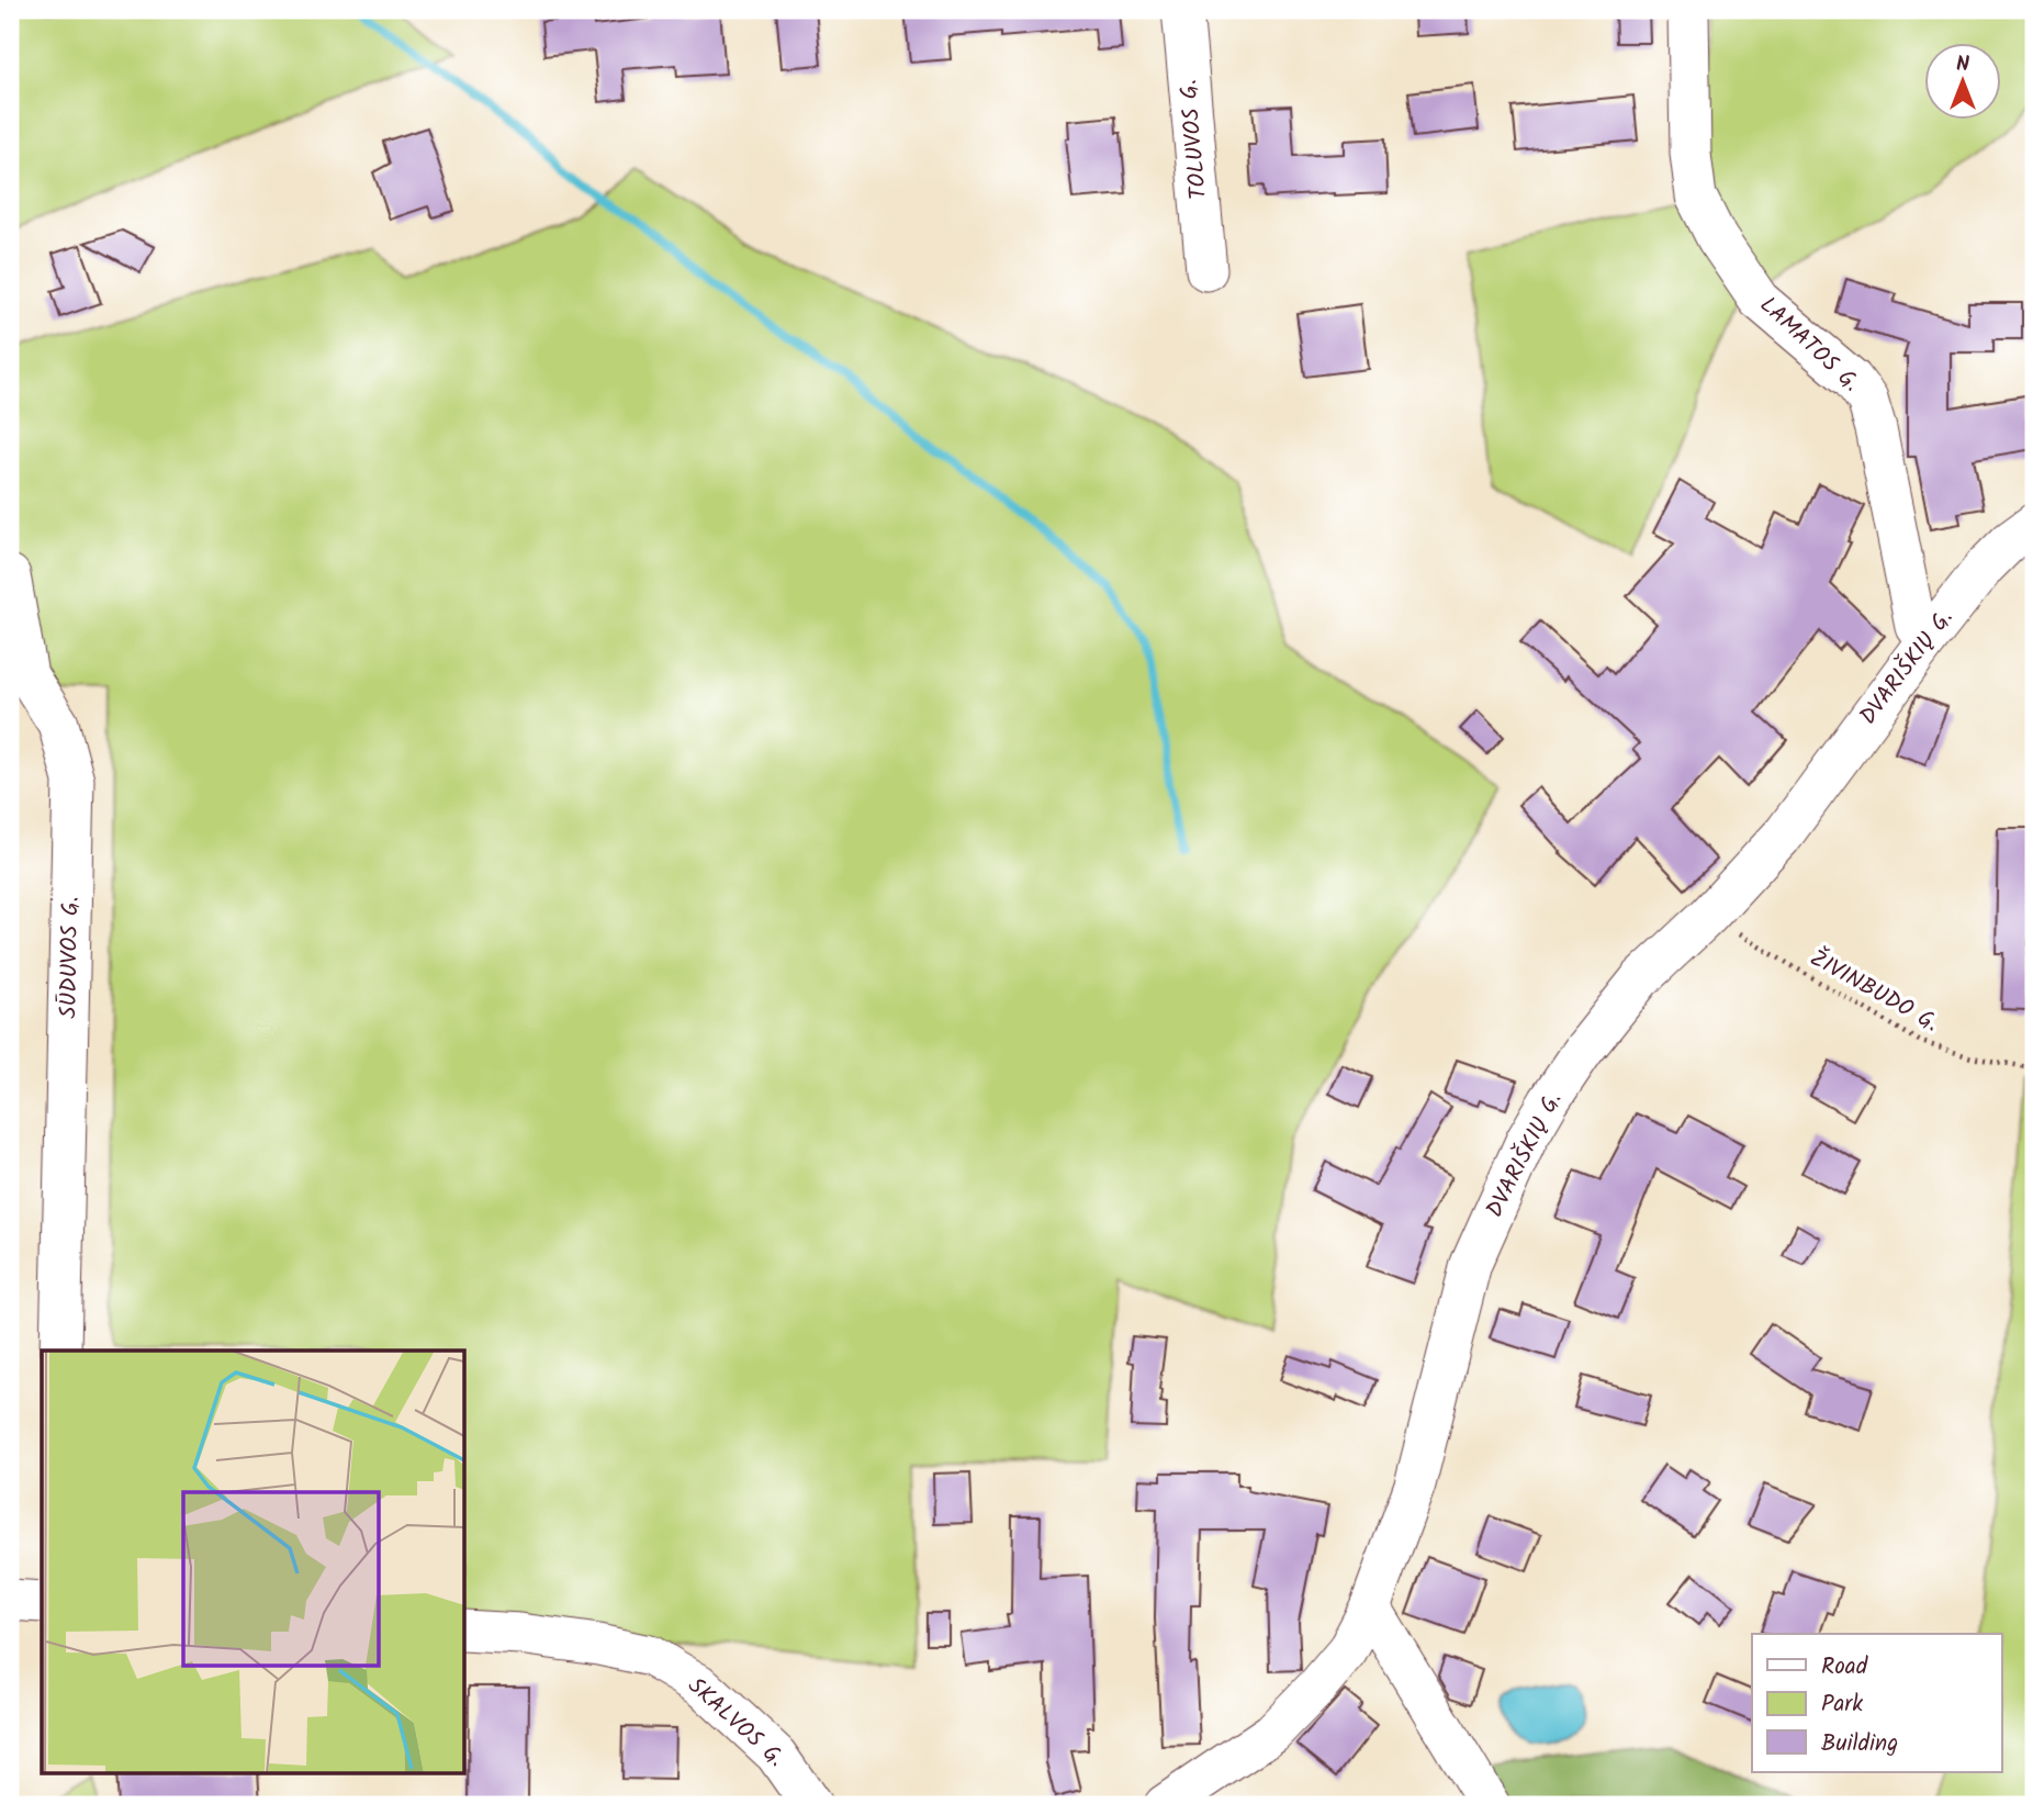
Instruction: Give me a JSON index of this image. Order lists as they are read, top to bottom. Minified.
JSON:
{"streets":{"street":["TOLUVOS G.","LAMATOS G.","DVARIŠKIŲ G.","SŪDUVOS G.","SKALVOS G."],"path":["ŽIVINBUDO G."]},"crossings":[["LAMATOS G.","DVARIŠKIŲ G."],["DVARIŠKIŲ G.","ŽIVINBUDO G."]],"legend":["Road","Park","Building"],"north":"top"}
